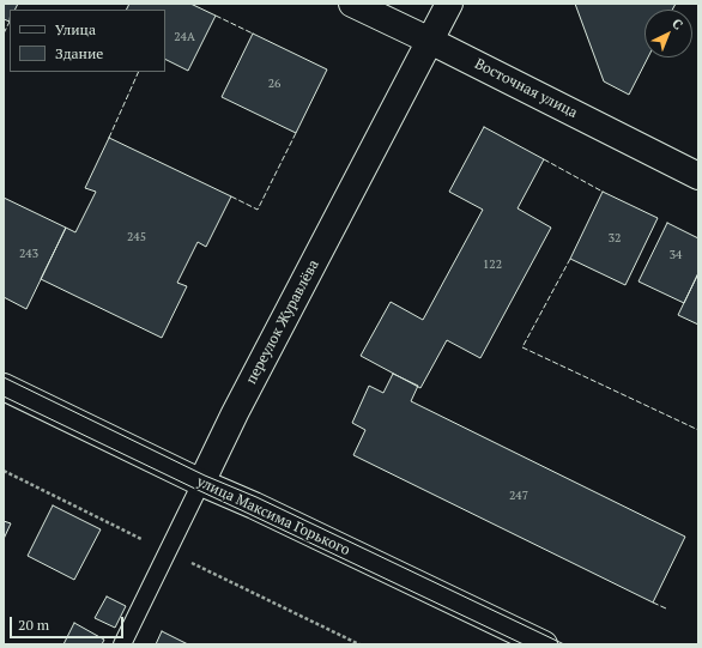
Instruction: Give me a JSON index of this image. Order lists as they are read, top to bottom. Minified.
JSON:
{"streets":{"street":["Восточная улица","переулок Журавлёва","улица Максима Горького"]},"crossings":[["Восточная улица","переулок Журавлёва"],["переулок Журавлёва","улица Максима Горького"]],"house_numbers":["24А","26","245","32","243","34","122","247"],"legend":["Улица","Здание"],"scale_bar":"20 m","north":"top right"}
